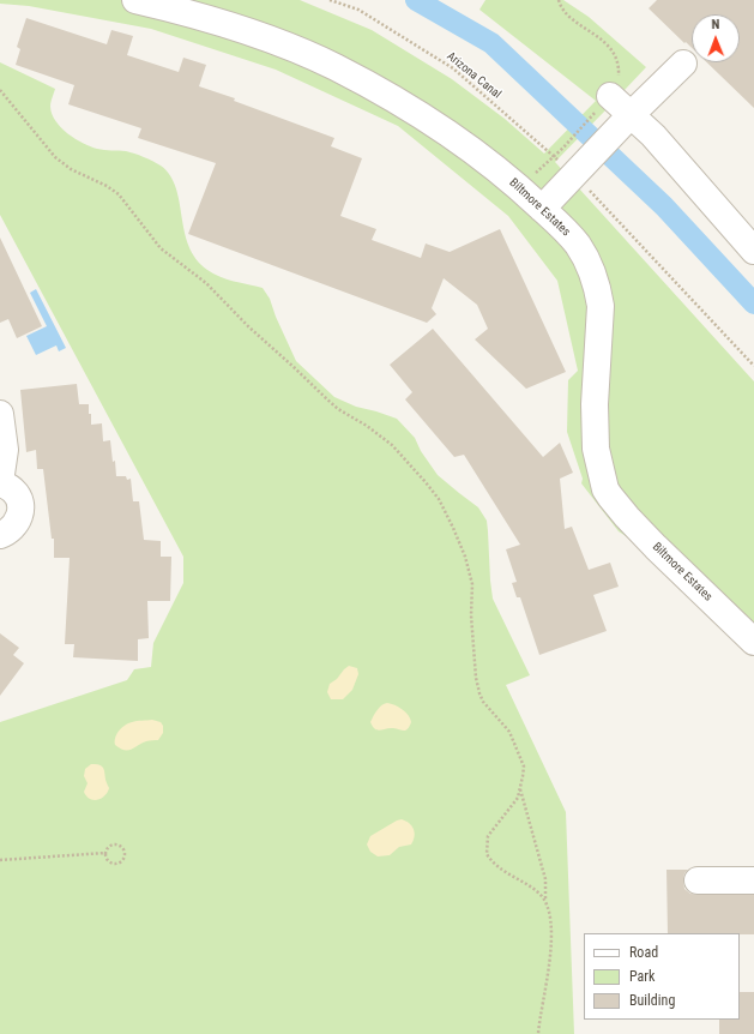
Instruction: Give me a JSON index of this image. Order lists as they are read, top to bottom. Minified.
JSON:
{"streets":{"street":["Biltmore Estates"],"path":["Arizona Canal"]},"legend":["Road","Park","Building"],"north":"top"}
